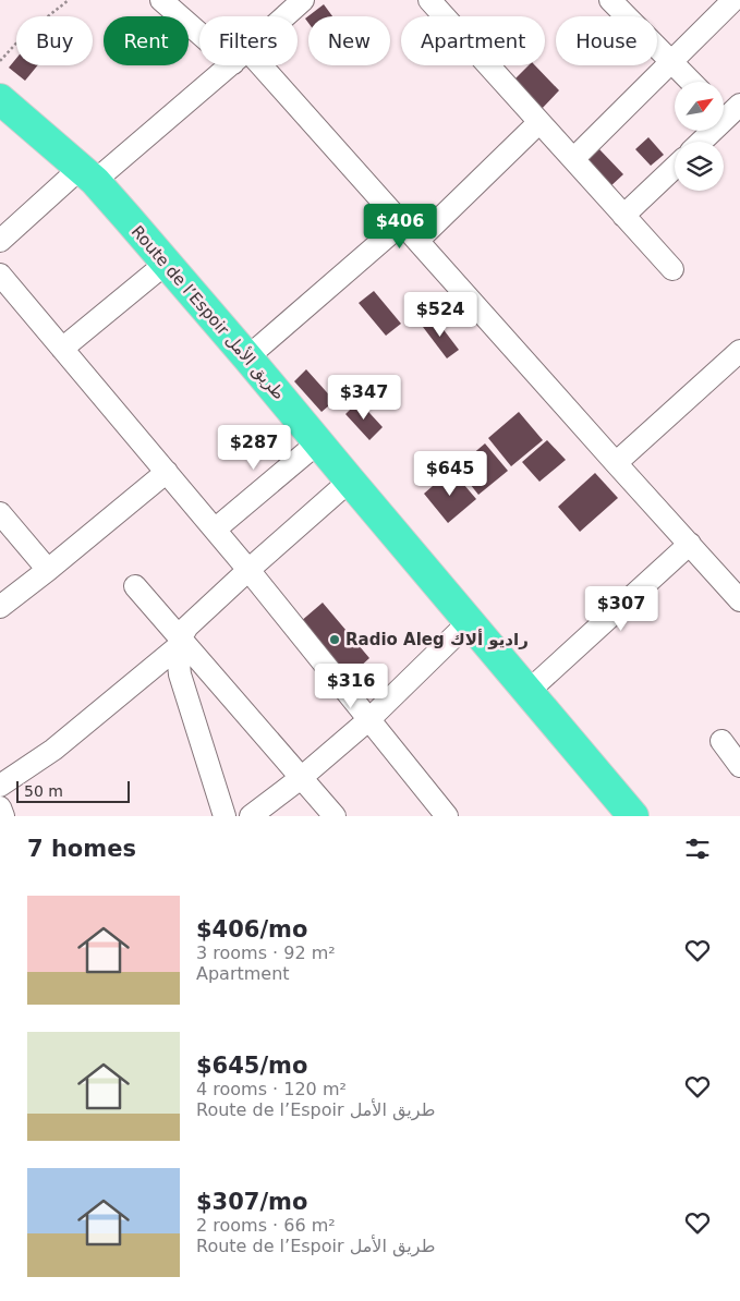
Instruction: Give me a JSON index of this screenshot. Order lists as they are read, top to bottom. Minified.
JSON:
{"streets":{"highway":["Route de l’Espoir طريق الأمل"]},"places":["Radio Aleg راديو ألاك"],"scale_bar":"50 m","north":"top right","page":{"chip":["Buy","Rent","Filters","New","Apartment","House"],"price":["$406","$524","$347","$287","$645","$307","$316"],"scale":"50 m","heading":"7 homes","list":[{"name":"$406/mo","note":"3 rooms · 92 m² · Apartment"},{"name":"$645/mo","note":"4 rooms · 120 m² · Route de l’Espoir طريق الأمل"},{"name":"$307/mo","note":"2 rooms · 66 m² · Route de l’Espoir طريق الأمل"}]}}
